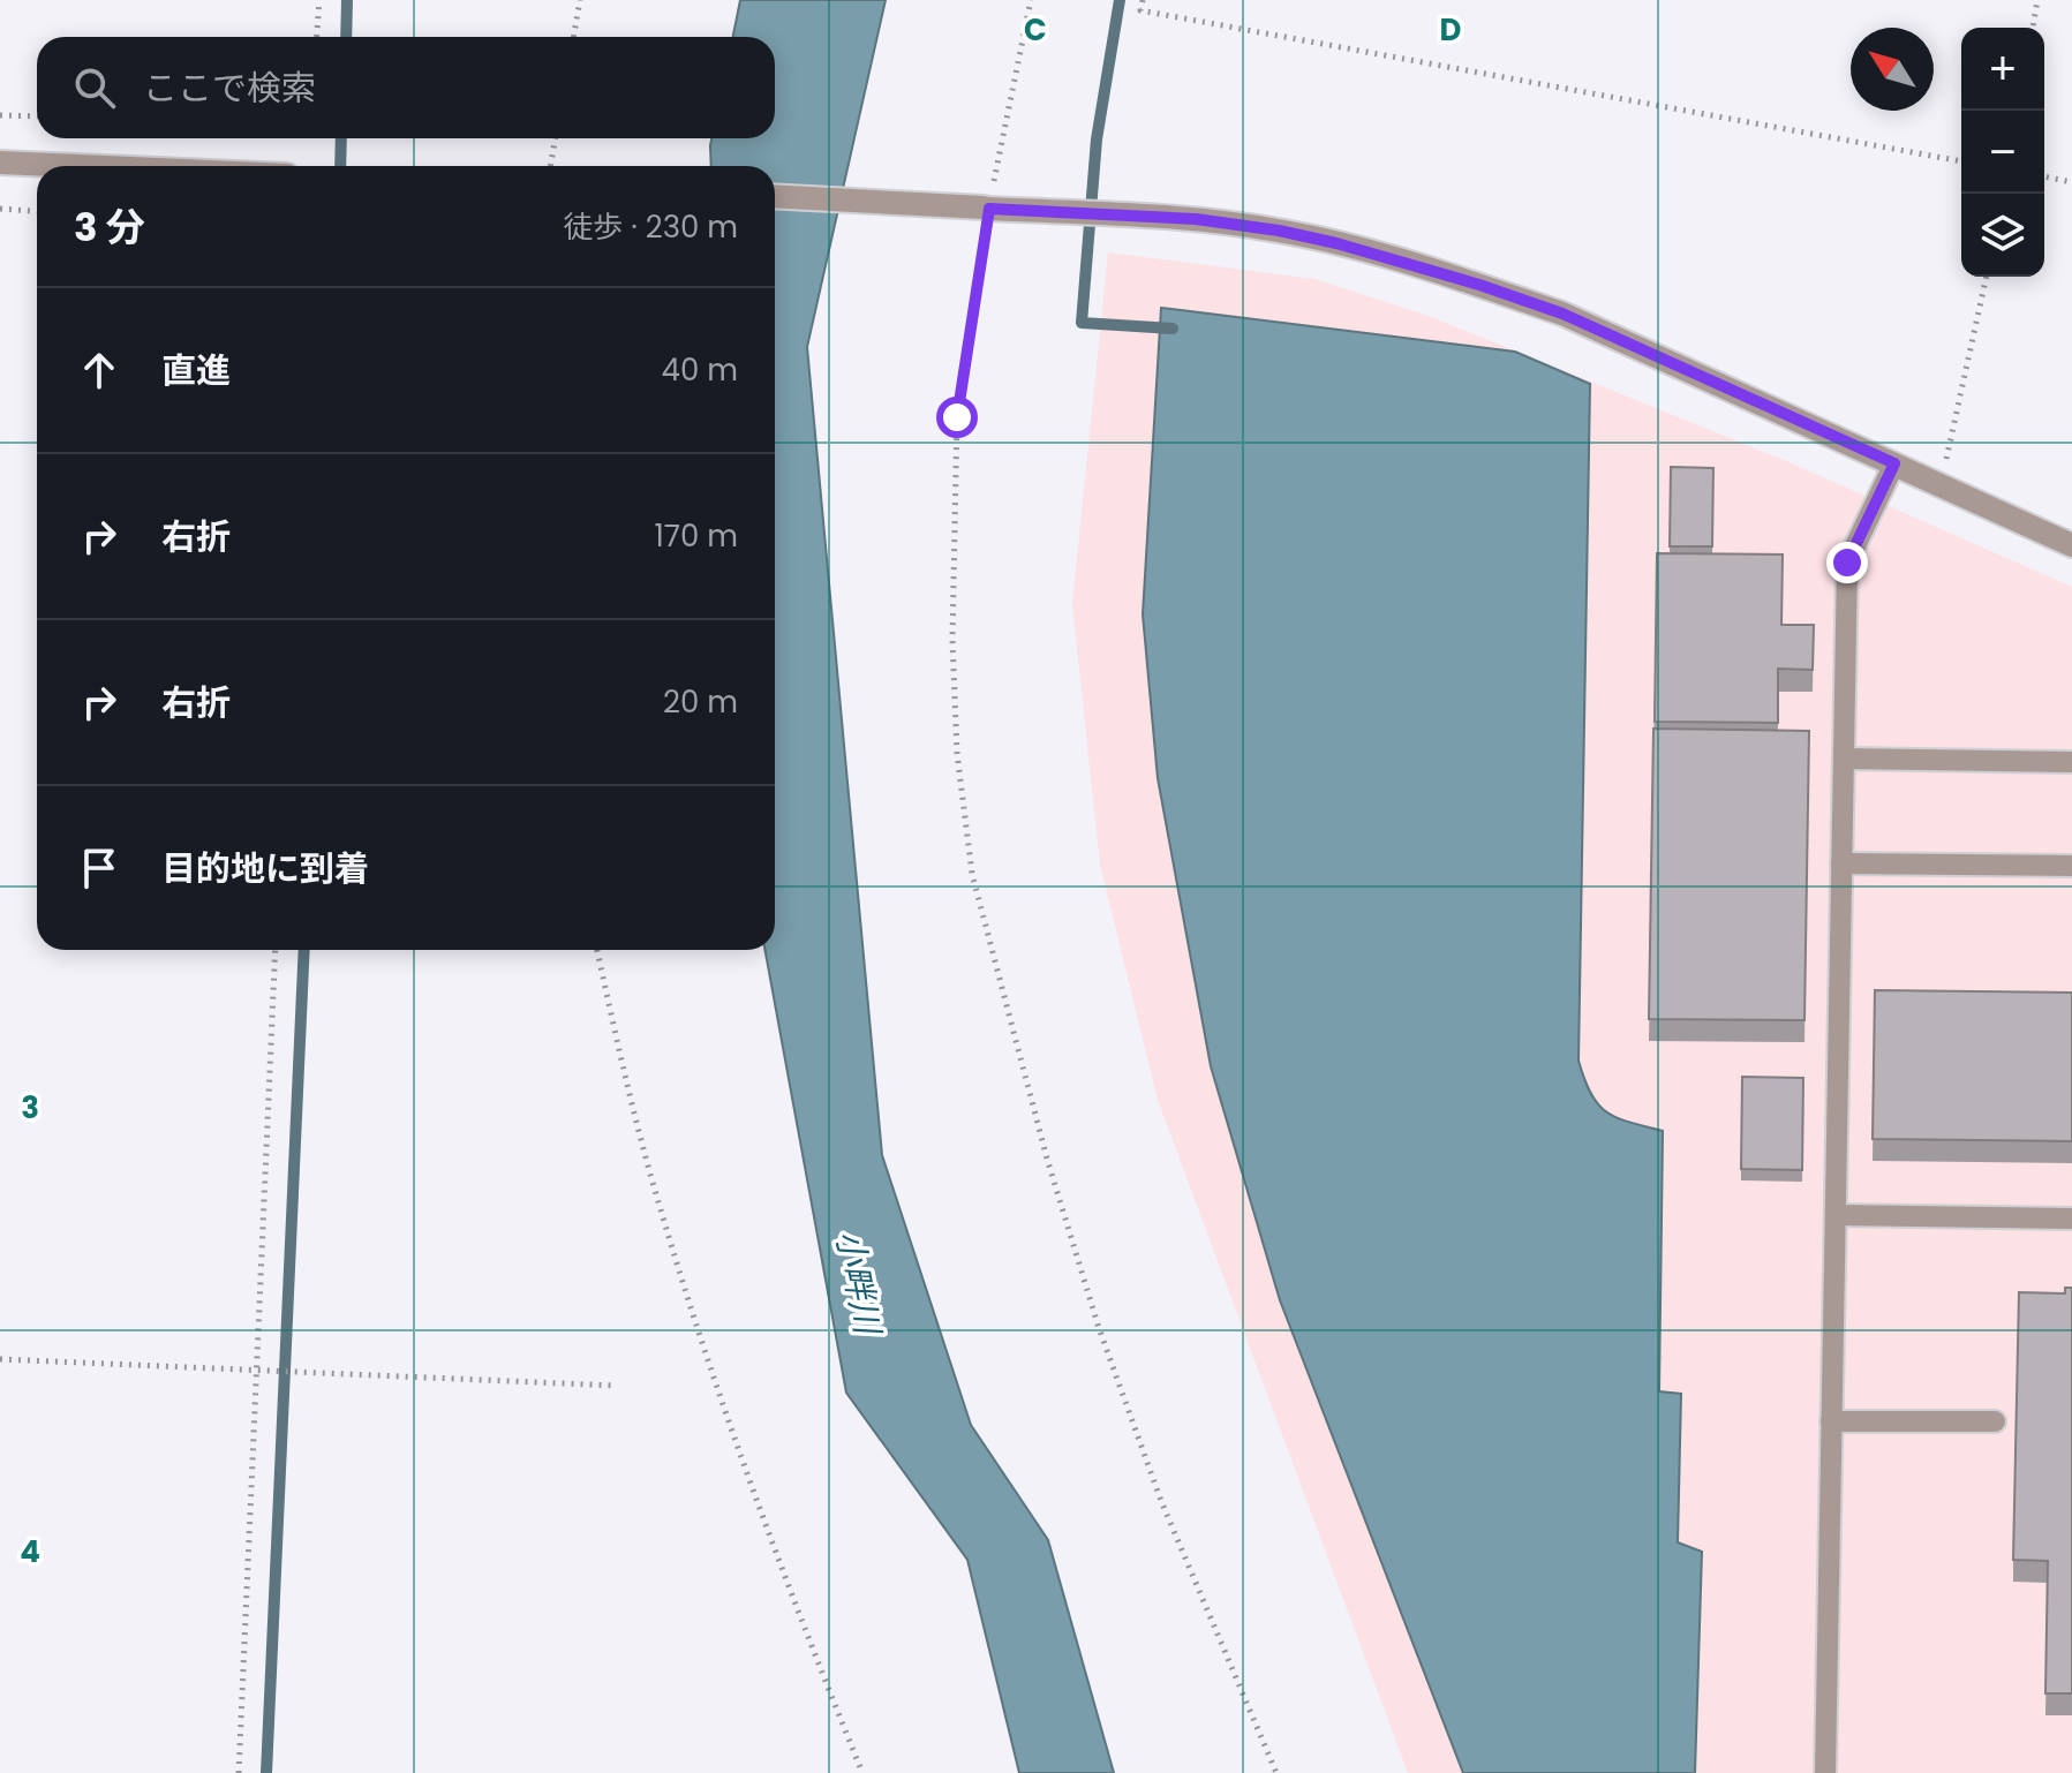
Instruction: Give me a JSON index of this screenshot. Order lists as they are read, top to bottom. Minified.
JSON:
{"water":["小畔川"],"north":"top left","page":{"map_buttons":["+","−"],"search":"ここで検索","heading":["3 分","徒歩 · 230 m"],"list":[["直進","40 m"],["右折","170 m"],["右折","20 m"],"目的地に到着"]},"grid":{"columns":["C","D"],"rows":["3","4"]}}
